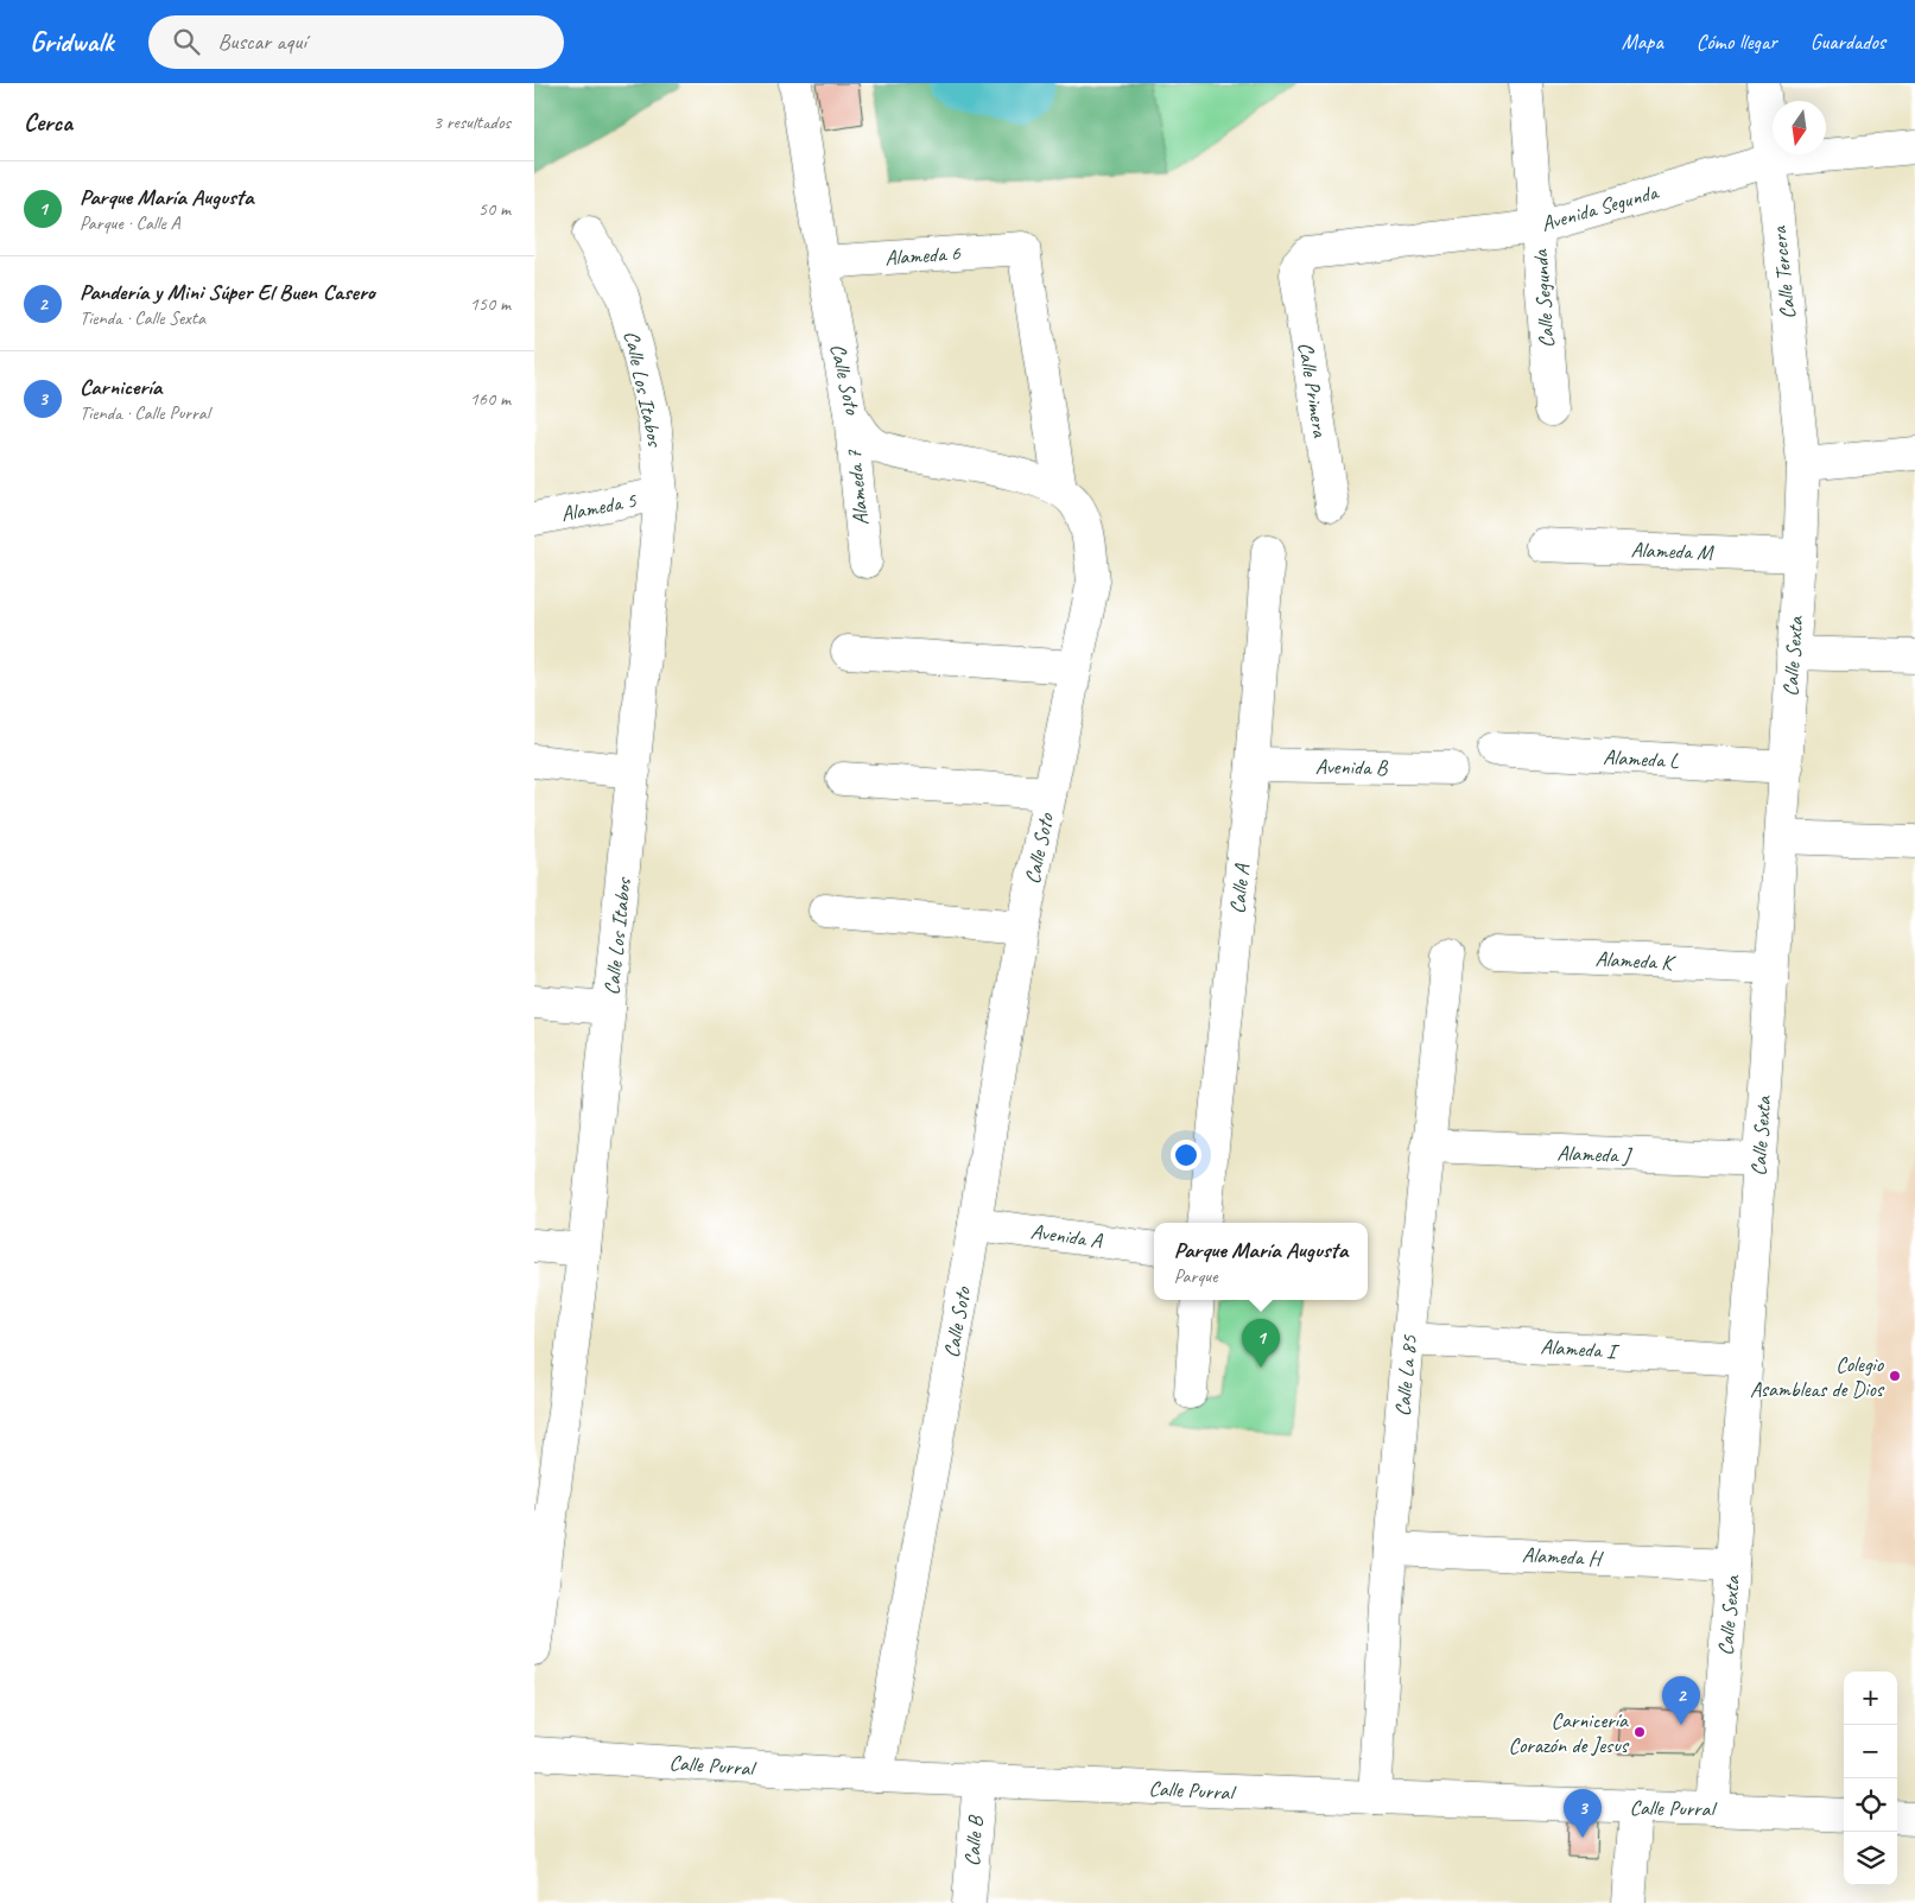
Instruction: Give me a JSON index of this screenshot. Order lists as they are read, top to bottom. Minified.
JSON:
{"streets":{"street":["Avenida Segunda","Alameda 6","Calle Tercera","Calle Segunda","Calle Soto","Calle Los Itabos","Calle Primera","Alameda 7","Alameda 5","Alameda M","Calle Sexta","Alameda L","Avenida B","Calle A","Alameda K","Alameda J","Avenida A","Alameda I","Calle La 85","Alameda H","Calle Purral","Calle B"]},"crossings":[["Avenida Segunda","Calle Tercera"],["Avenida Segunda","Calle Segunda"],["Avenida Segunda","Calle Primera"],["Alameda 6","Calle Soto"],["Calle Tercera","Calle Sexta"],["Calle Soto","Alameda 7"],["Calle Soto","Avenida A"],["Calle Soto","Calle Purral"],["Calle Los Itabos","Alameda 5"],["Alameda M","Calle Sexta"],["Calle Sexta","Alameda L"],["Calle Sexta","Alameda K"],["Calle Sexta","Alameda J"],["Calle Sexta","Alameda I"],["Calle Sexta","Alameda H"],["Calle Sexta","Calle Purral"],["Avenida B","Calle A"],["Alameda J","Calle La 85"],["Alameda I","Calle La 85"],["Calle La 85","Alameda H"],["Calle La 85","Calle Purral"],["Calle Purral","Calle B"]],"places":["Colegio Asambleas de Dios","Carnicería Corazón de Jesus"],"north":"bottom","page":{"header":"Gridwalk","search":"Buscar aquí","nav":["Mapa","Cómo llegar","Guardados"],"heading":["Cerca","3 resultados"],"list":[{"mark":"1","name":"Parque María Augusta","note":"Parque · Calle A","value":"50 m"},{"mark":"2","name":"Pandería y Mini Súper El Buen Casero","note":"Tienda · Calle Sexta","value":"150 m"},{"mark":"3","name":"Carnicería","note":"Tienda · Calle Purral","value":"160 m"}],"popup":["Parque María Augusta","Parque"],"pins":["1","2","3"],"map_buttons":["+","−"]}}
